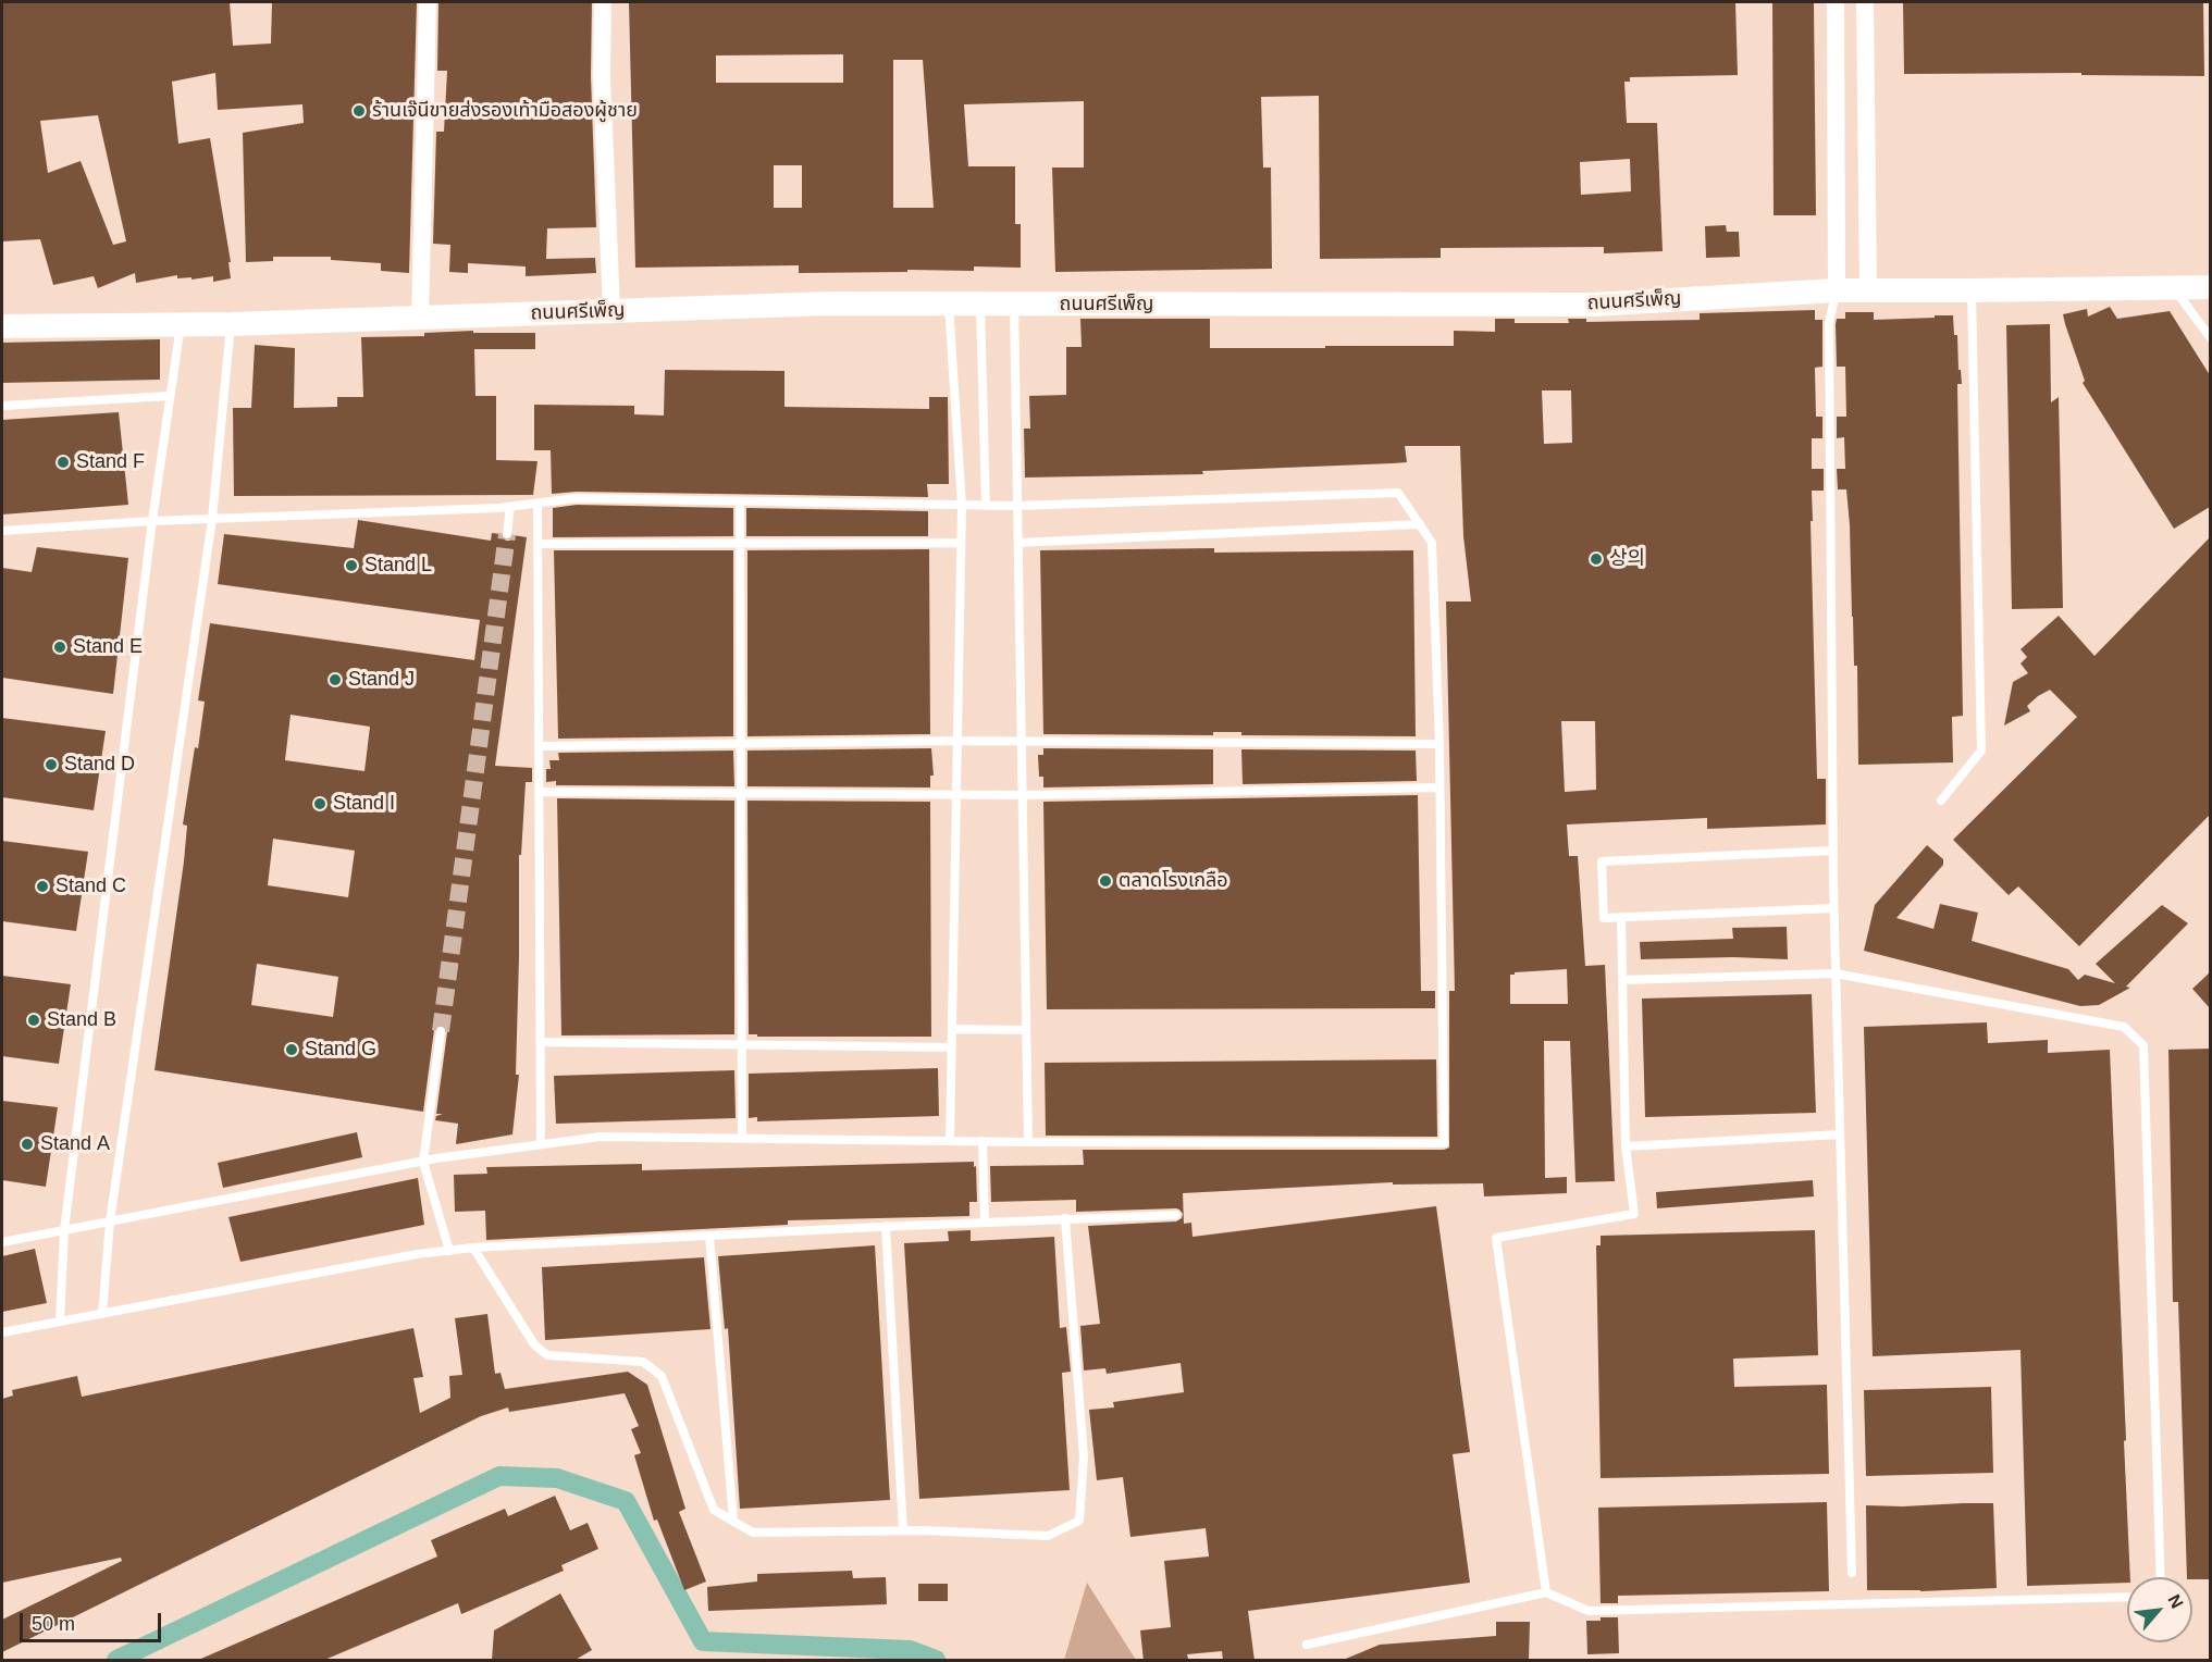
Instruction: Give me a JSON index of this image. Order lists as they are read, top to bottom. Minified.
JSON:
{"streets":{"main road":["ถนนศรีเพ็ญ"]},"places":["ร้านเจ๊นีขายส่งรองเท้ามือสองผู้ชาย","Stand F","상의","Stand L","Stand E","Stand J","Stand D","Stand I","ตลาดโรงเกลือ","Stand C","Stand B","Stand G","Stand A"],"scale_bar":"50 m","north":"top right"}
